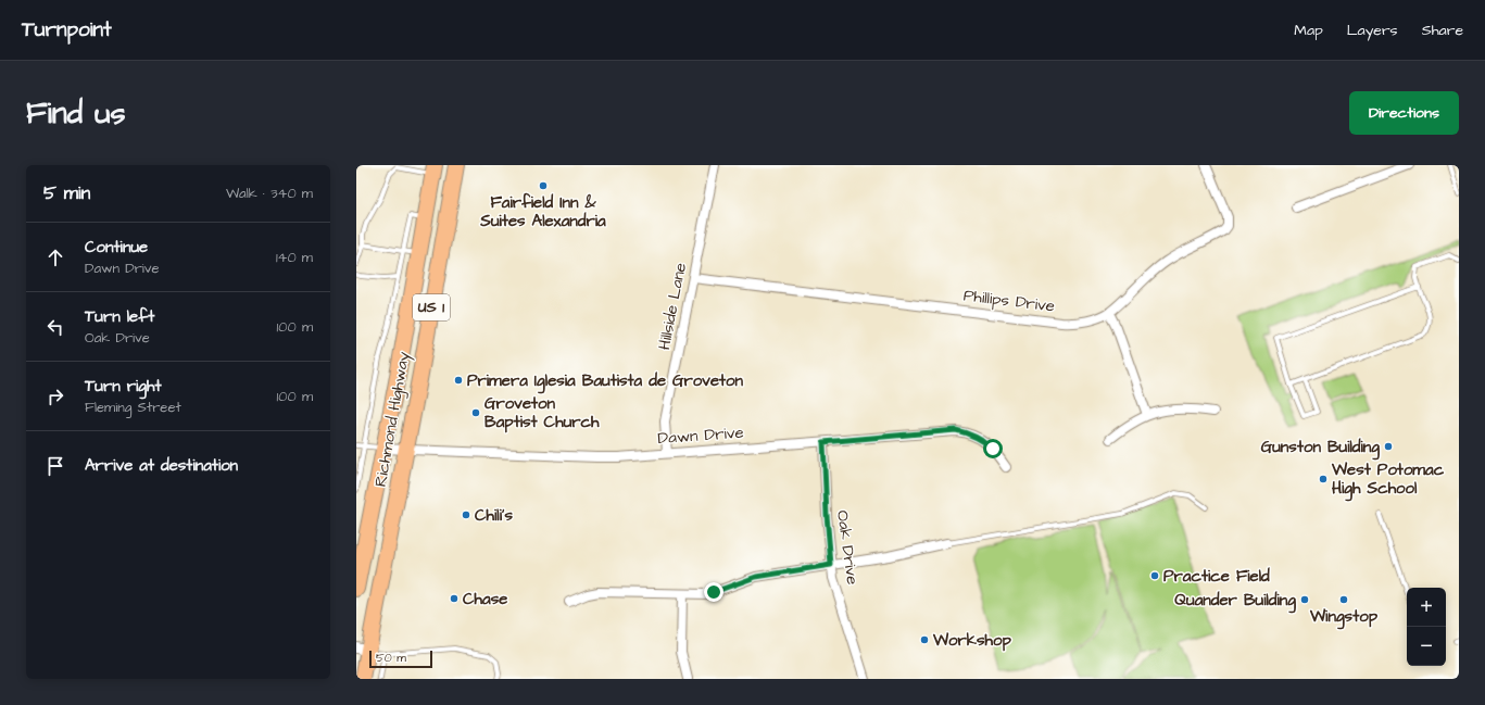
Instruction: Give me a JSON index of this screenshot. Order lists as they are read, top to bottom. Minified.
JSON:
{"streets":{"highway":["US 1","Richmond Highway"],"street":["Phillips Drive","Hillside Lane","Dawn Drive","Oak Drive"]},"crossings":[["Phillips Drive","Hillside Lane"],["Hillside Lane","Dawn Drive"],["Richmond Highway","Dawn Drive"],["Dawn Drive","Oak Drive"]],"places":["Fairfield Inn & Suites Alexandria","Primera Iglesia Bautista de Groveton","Groveton Baptist Church","Gunston Building","West Potomac High School","Chili's","Practice Field","Chase","Quander Building","Wingstop","Workshop"],"scale_bar":"50 m","page":{"header":"Turnpoint","nav":["Map","Layers","Share"],"buttons":"Directions","title":"Find us","heading":["5 min","Walk · 340 m"],"list":[["Continue","Dawn Drive","140 m"],["Turn left","Oak Drive","100 m"],["Turn right","Fleming Street","100 m"],"Arrive at destination"],"map_buttons":["+","−"],"scale":"50 m"}}
